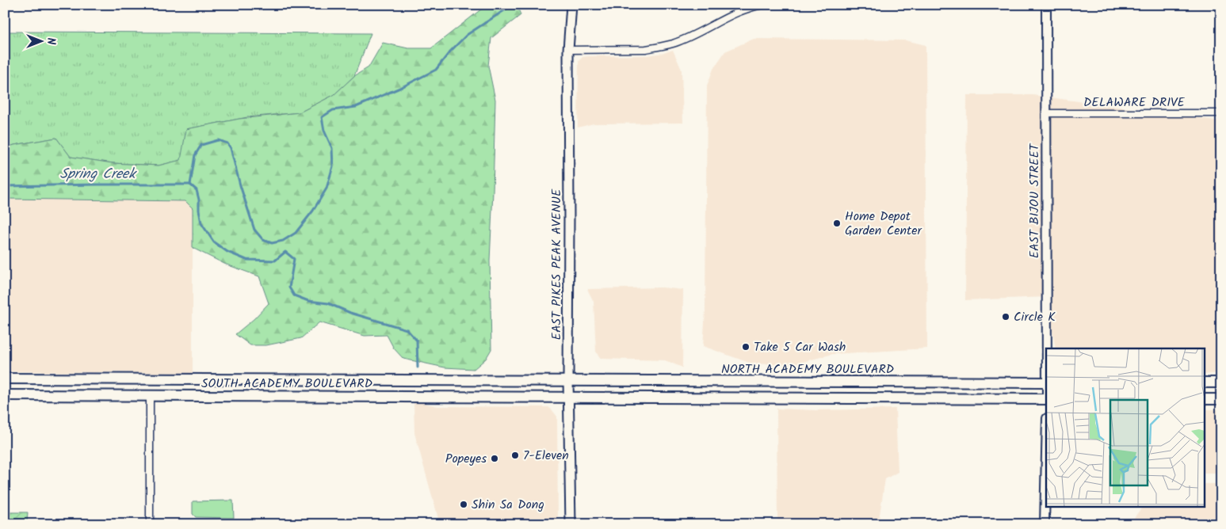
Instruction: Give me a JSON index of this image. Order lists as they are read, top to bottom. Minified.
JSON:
{"streets":{"highway":["NORTH ACADEMY BOULEVARD","SOUTH ACADEMY BOULEVARD"],"main road":["EAST PIKES PEAK AVENUE"],"street":["DELAWARE DRIVE","EAST BIJOU STREET"]},"crossings":[["DELAWARE DRIVE","EAST BIJOU STREET"],["EAST PIKES PEAK AVENUE","NORTH ACADEMY BOULEVARD"],["EAST PIKES PEAK AVENUE","SOUTH ACADEMY BOULEVARD"],["NORTH ACADEMY BOULEVARD","SOUTH ACADEMY BOULEVARD"]],"water":["Spring Creek"],"places":["Home Depot Garden Center","Circle K","Take 5 Car Wash","7-Eleven","Popeyes","Shin Sa Dong"],"north":"right"}
